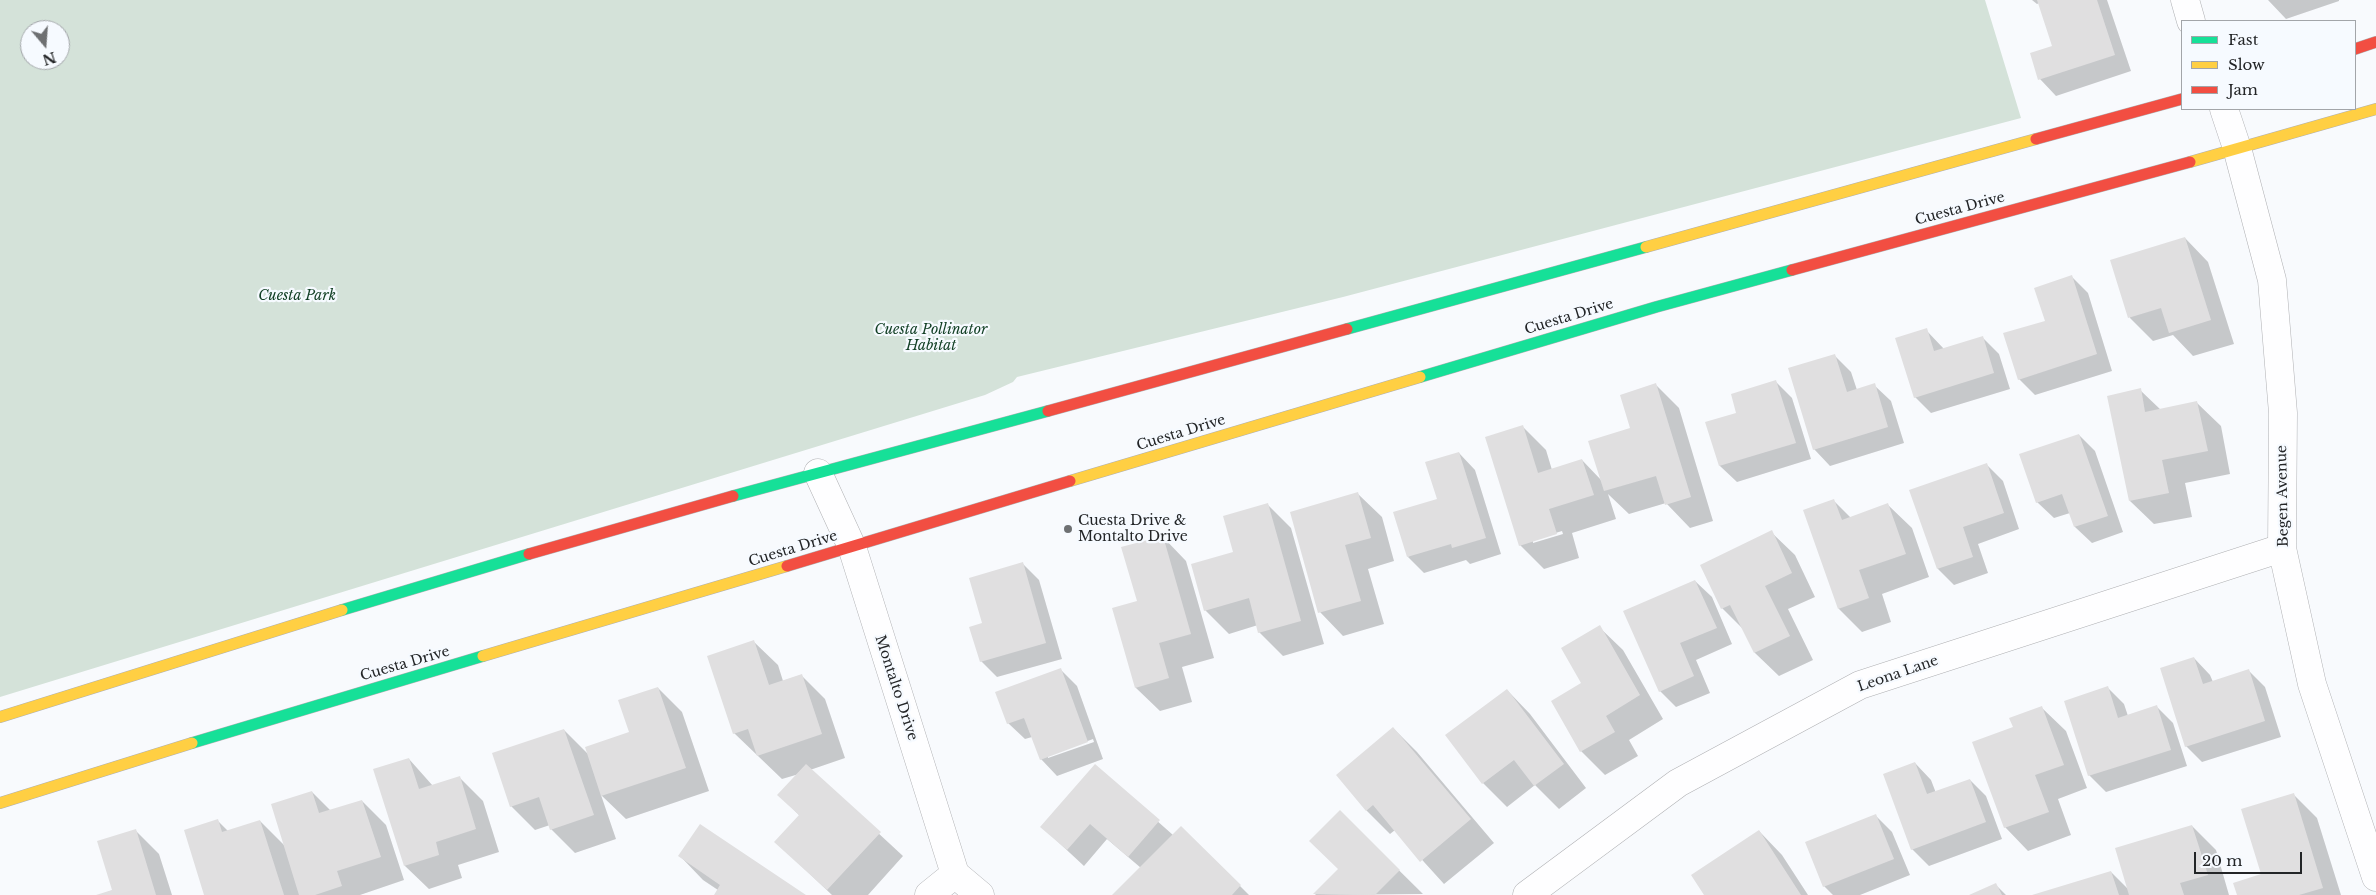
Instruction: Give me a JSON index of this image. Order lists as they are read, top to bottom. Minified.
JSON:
{"streets":{"main road":["Cuesta Drive"],"street":["Begen Avenue","Leona Lane","Montalto Drive"]},"crossings":[["Cuesta Drive","Begen Avenue"],["Cuesta Drive","Montalto Drive"],["Begen Avenue","Leona Lane"]],"parks":["Cuesta Park","Cuesta Pollinator Habitat"],"places":["Cuesta Drive & Montalto Drive"],"legend":["Fast","Slow","Jam"],"scale_bar":"20 m","north":"bottom"}
